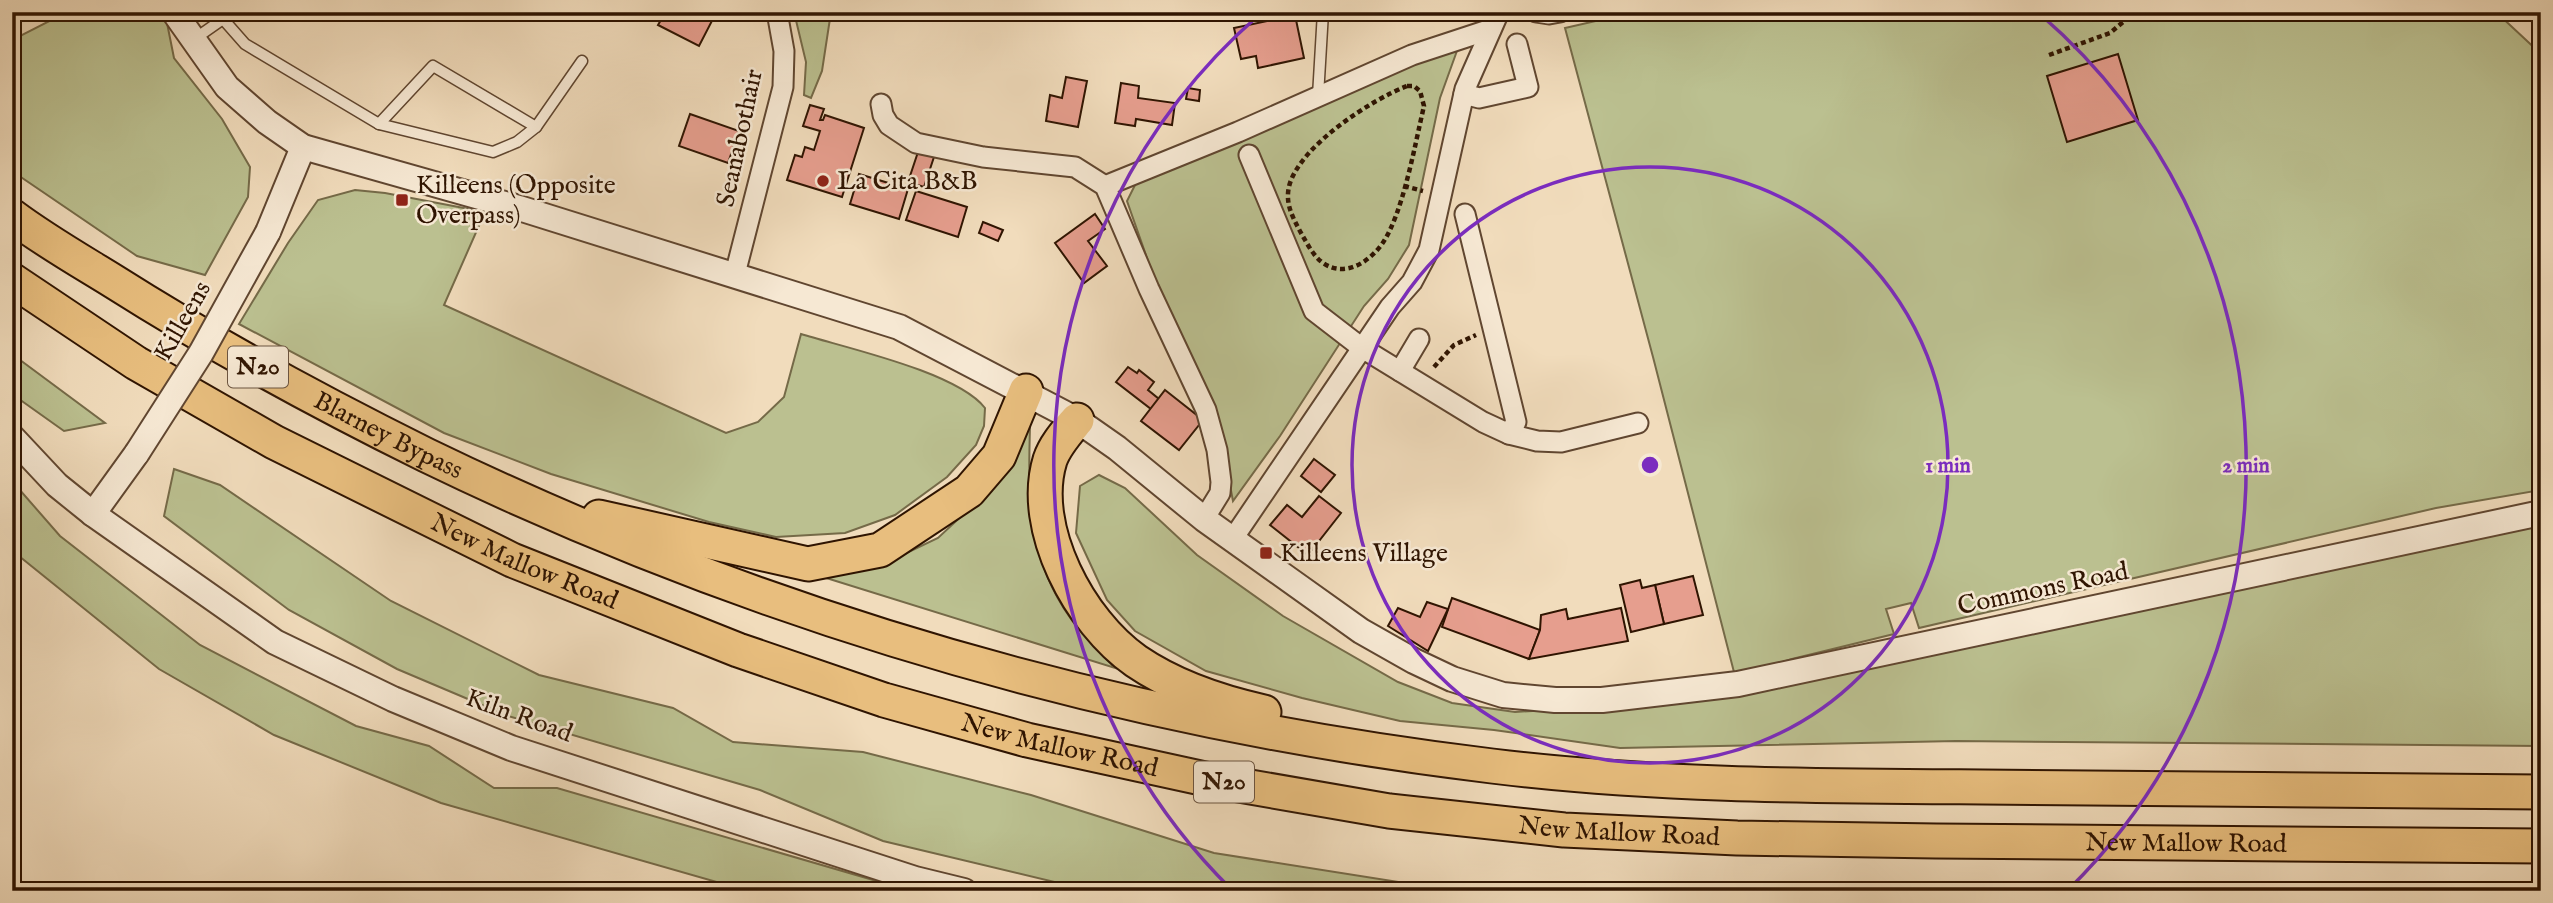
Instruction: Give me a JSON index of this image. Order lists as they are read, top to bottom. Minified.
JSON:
{"streets":{"highway":["N20","Blarney Bypass","New Mallow Road"],"street":["Seanabothair","Killeens","Commons Road","Kiln Road"]},"crossings":[["Seanabothair","Commons Road"],["Killeens","Commons Road"],["Killeens","Kiln Road"],["N20","Blarney Bypass"],["N20","New Mallow Road"],["N20","Commons Road"],["Blarney Bypass","New Mallow Road"]],"places":{"other":["La Cita B&B"],"transit":["Killeens (Opposite Overpass)","Killeens Village"]},"rings":["1 min","2 min"]}
